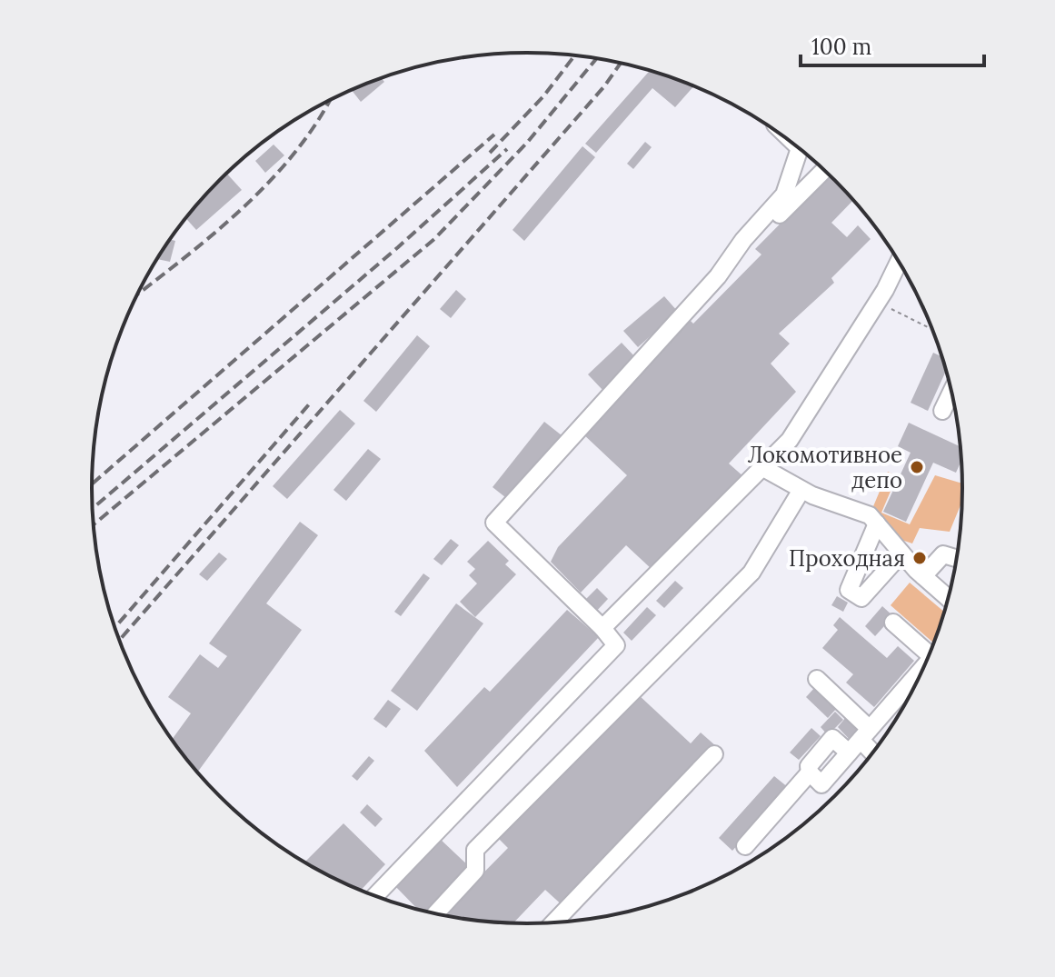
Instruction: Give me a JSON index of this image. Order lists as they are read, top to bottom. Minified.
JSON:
{"places":["Локомотивное депо","Проходная"],"scale_bar":"100 m"}
